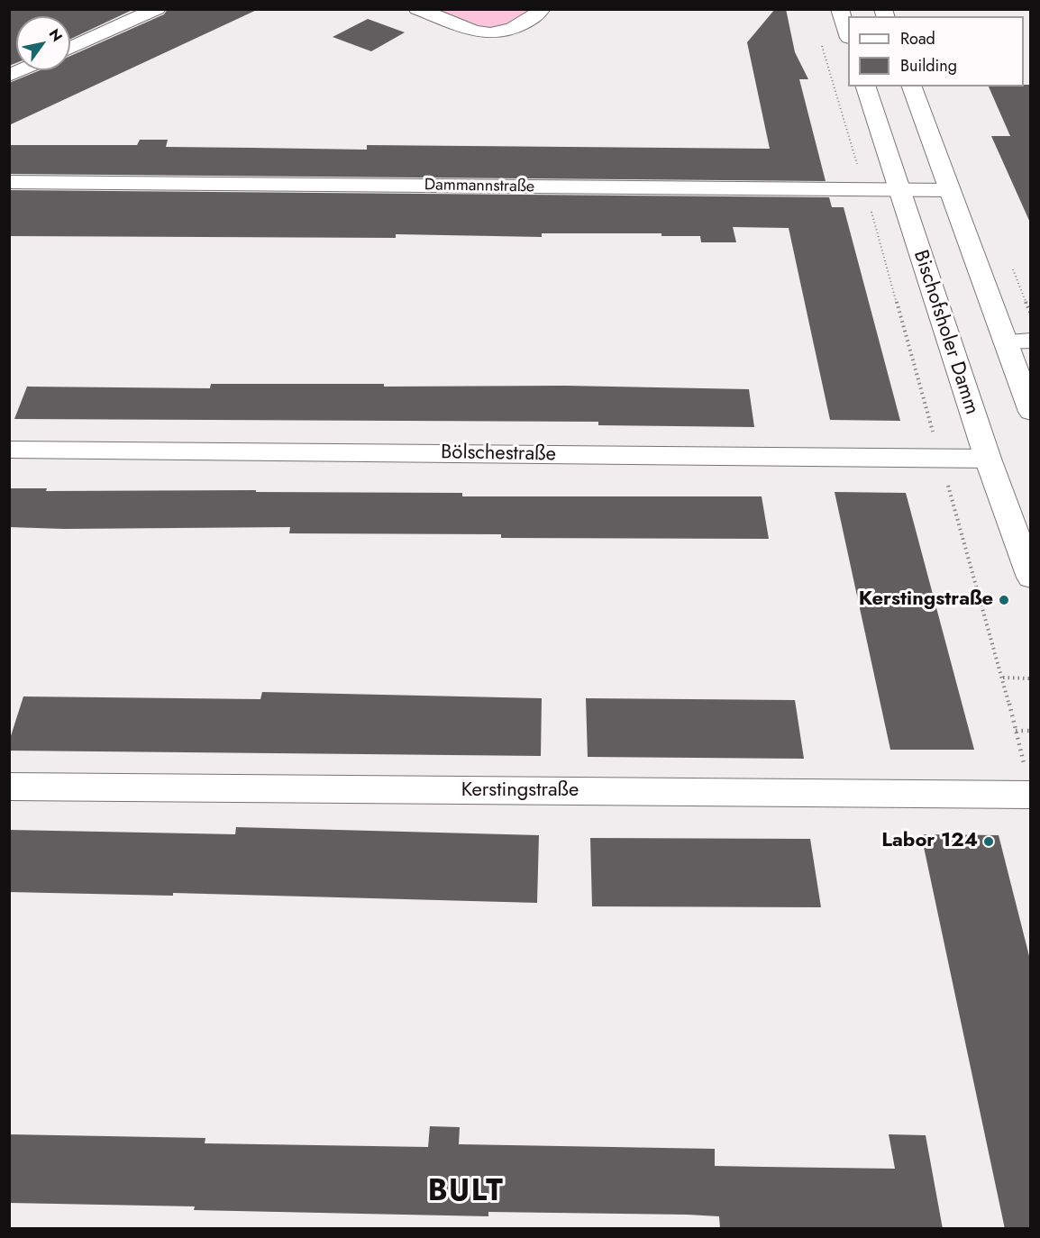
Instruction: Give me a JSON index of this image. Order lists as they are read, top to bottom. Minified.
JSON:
{"streets":{"street":["Dammannstraße","Bischofsholer Damm","Bölschestraße","Kerstingstraße"]},"crossings":[["Dammannstraße","Bischofsholer Damm"],["Bischofsholer Damm","Bölschestraße"]],"districts":["BULT"],"places":["Kerstingstraße","Labor 124"],"legend":["Road","Building"],"north":"top right"}
